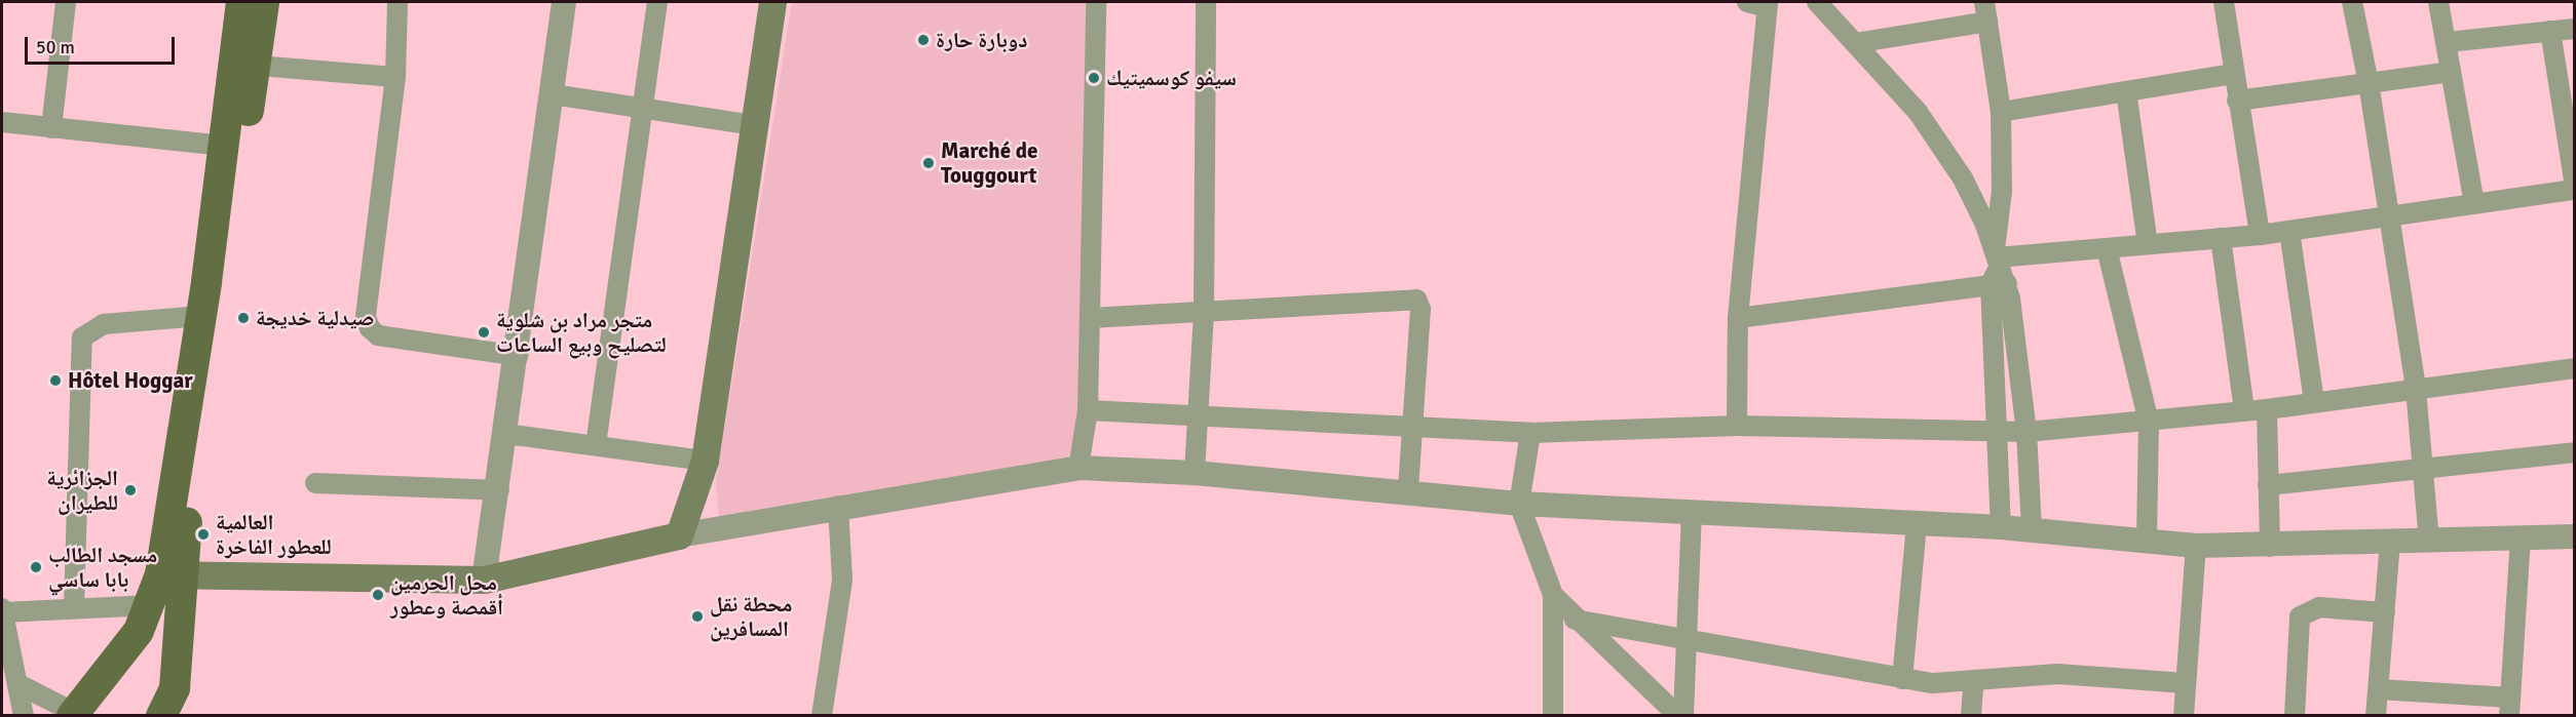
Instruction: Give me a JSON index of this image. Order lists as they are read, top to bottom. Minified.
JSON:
{"places":["دوبارة حارة","سيفو كوسميتيك","Marché de Touggourt","صيدلية خديجة","متجر مراد بن شلوية لتصليح وبيع الساعات","Hôtel Hoggar","الجزائرية للطيران","العالمية للعطور الفاخرة","مسجد الطالب بابا ساسي","محل الحرمين أقمصة وعطور","محطة نقل المسافرين"],"scale_bar":"50 m"}
